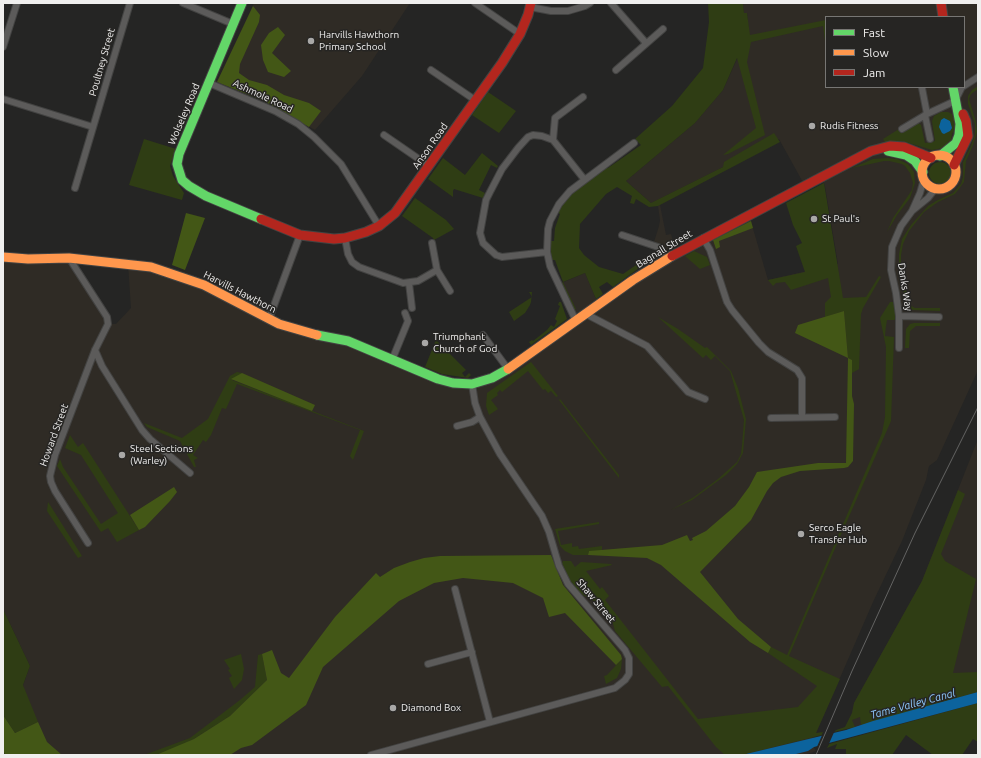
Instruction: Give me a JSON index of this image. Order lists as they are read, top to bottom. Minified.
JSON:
{"streets":{"street":["Poultney Street","Ashmole Road","Wolseley Road","Anson Road","Bagnall Street","Danks Way","Harvills Hawthorn","Howard Street","Shaw Street"]},"crossings":[["Ashmole Road","Wolseley Road"],["Ashmole Road","Anson Road"],["Wolseley Road","Anson Road"],["Bagnall Street","Danks Way"],["Bagnall Street","Harvills Hawthorn"],["Bagnall Street","Shaw Street"],["Harvills Hawthorn","Howard Street"],["Harvills Hawthorn","Shaw Street"]],"water":["Tame Valley Canal"],"places":["Harvills Hawthorn Primary School","Rudis Fitness","St Paul's","Triumphant Church of God","Steel Sections (Warley)","Serco Eagle Transfer Hub","Diamond Box"],"legend":["Fast","Slow","Jam"]}
